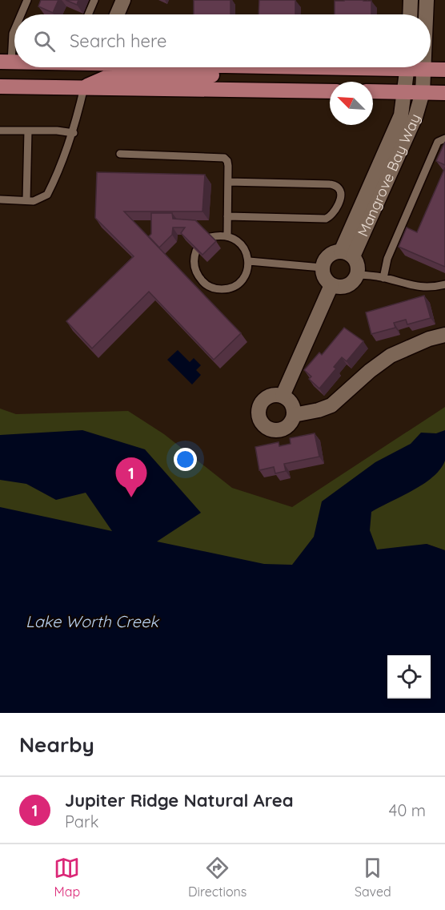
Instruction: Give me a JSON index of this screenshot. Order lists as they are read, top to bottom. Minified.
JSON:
{"streets":{"street":["Mangrove Bay Way"]},"water":["Lake Worth Creek"],"north":"top left","page":{"search":"Search here","pins":"1","heading":"Nearby","list":[{"mark":"1","name":"Jupiter Ridge Natural Area","note":"Park","value":"40 m"}],"nav":["Map","Directions","Saved"]}}
